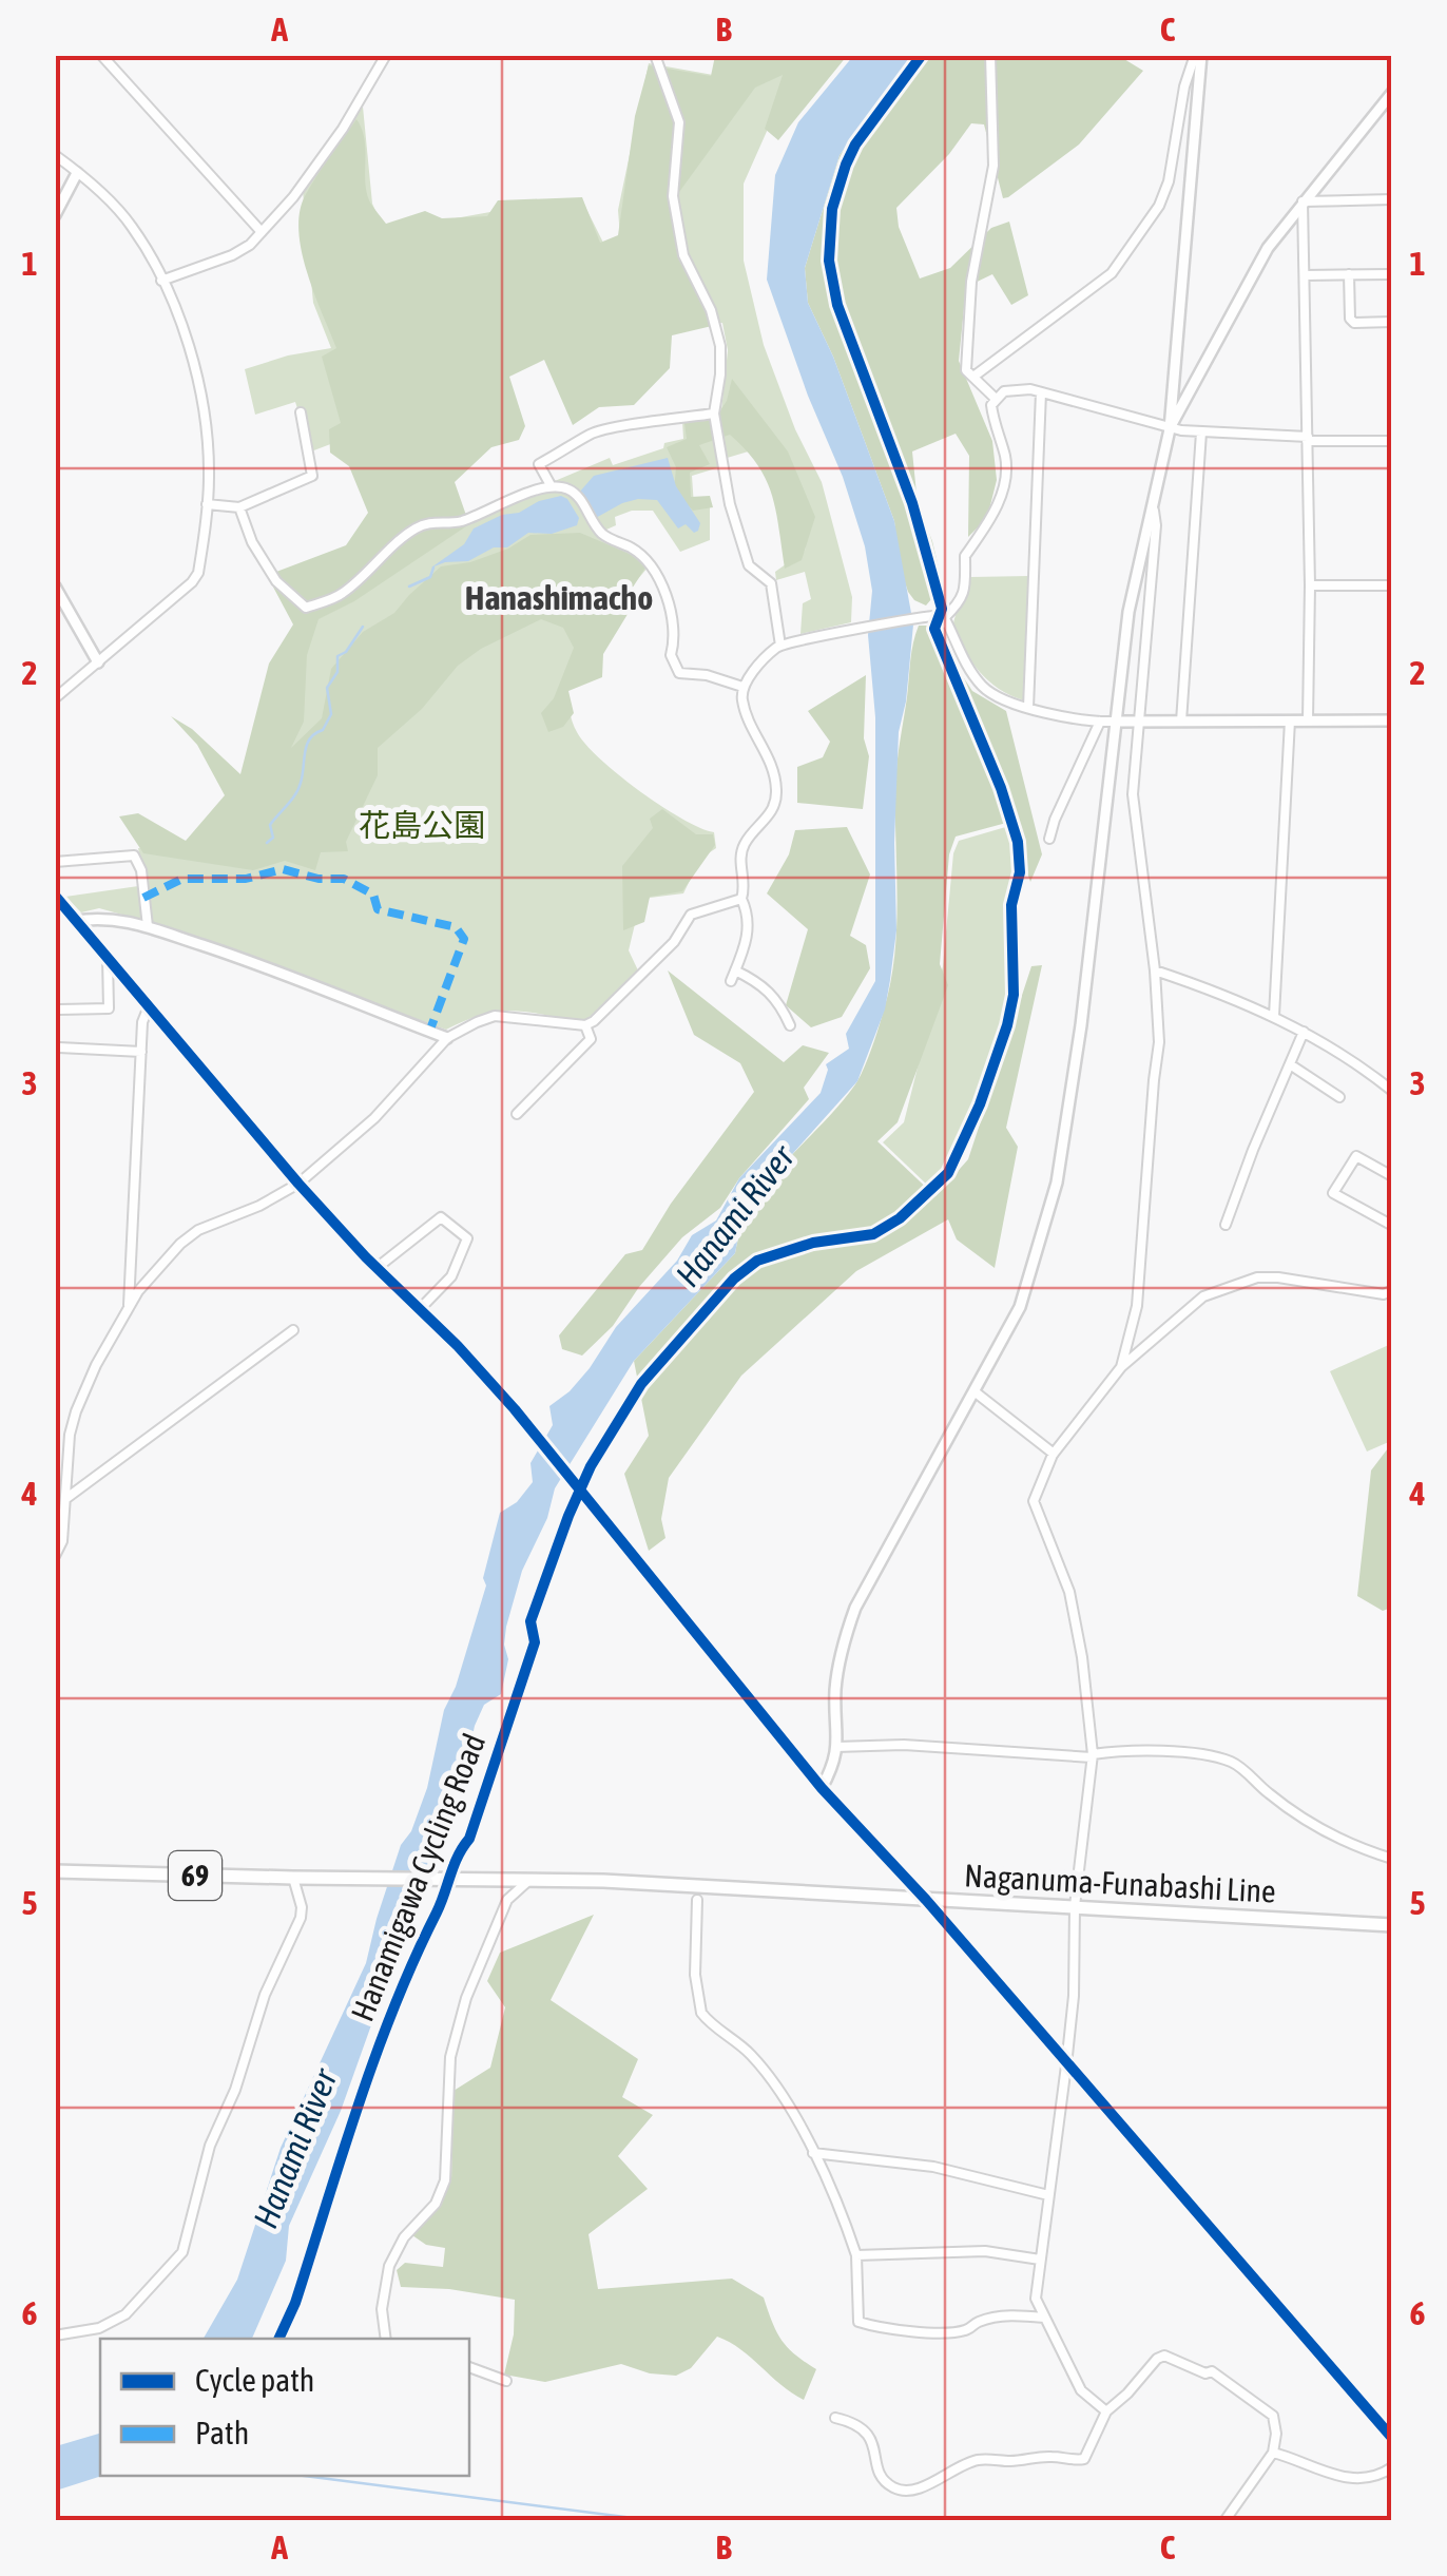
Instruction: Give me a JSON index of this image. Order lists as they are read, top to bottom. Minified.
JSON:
{"streets":{"main road":["69","Naganuma-Funabashi Line"],"cycle path":["Hanamigawa Cycling Road"]},"districts":["Hanashimacho"],"water":["Hanami River"],"parks":["花島公園"],"legend":["Cycle path","Path"],"grid":{"columns":["A","B","C"],"rows":["1","2","3","4","5","6"]}}
